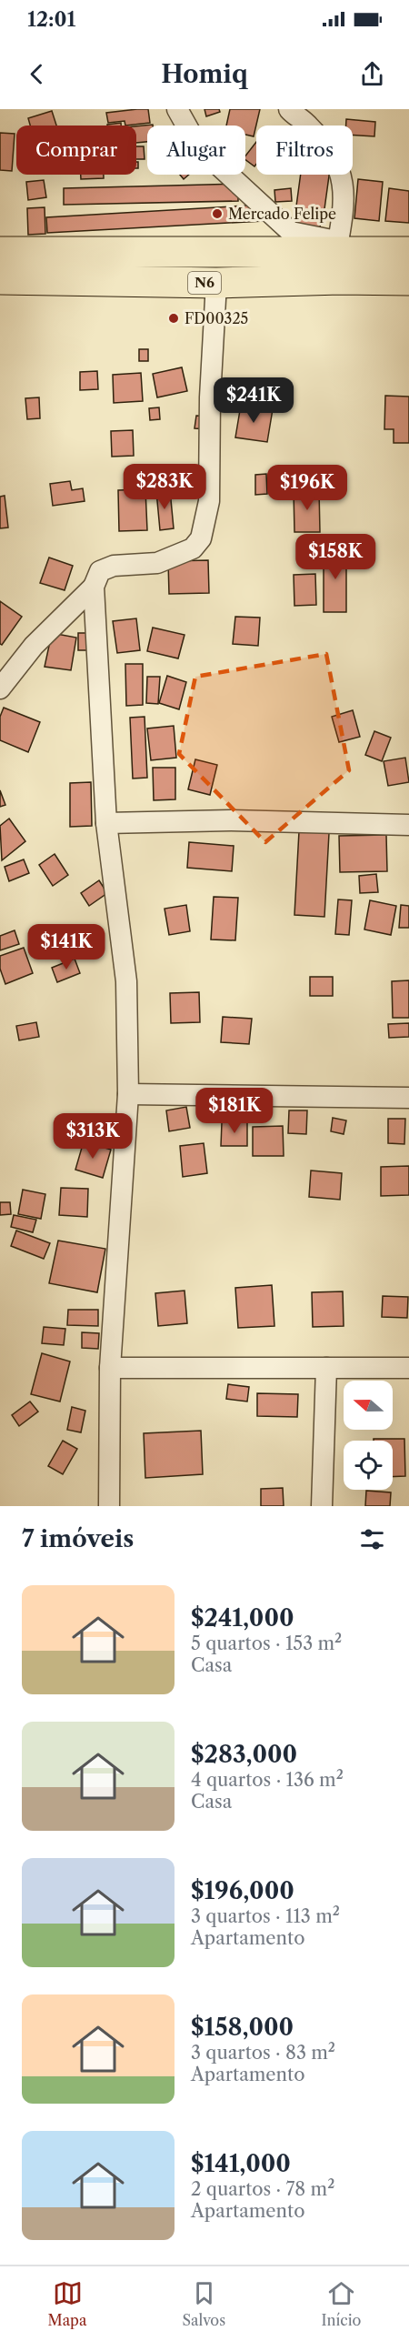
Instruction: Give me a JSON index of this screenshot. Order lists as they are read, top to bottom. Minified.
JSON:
{"streets":{"highway":["N6"]},"places":["Mercado Felipe","FD00325"],"north":"left","page":{"status":"12:01","header":"Homiq","chip":["Comprar","Alugar","Filtros"],"price":["$241K","$283K","$196K","$158K","$141K","$181K","$313K"],"heading":"7 imóveis","list":[{"name":"$241,000","note":"5 quartos · 153 m² · Casa"},{"name":"$283,000","note":"4 quartos · 136 m² · Casa"},{"name":"$196,000","note":"3 quartos · 113 m² · Apartamento"},{"name":"$158,000","note":"3 quartos · 83 m² · Apartamento"},{"name":"$141,000","note":"2 quartos · 78 m² · Apartamento"}],"tabs":["Mapa","Salvos","Início"]}}
